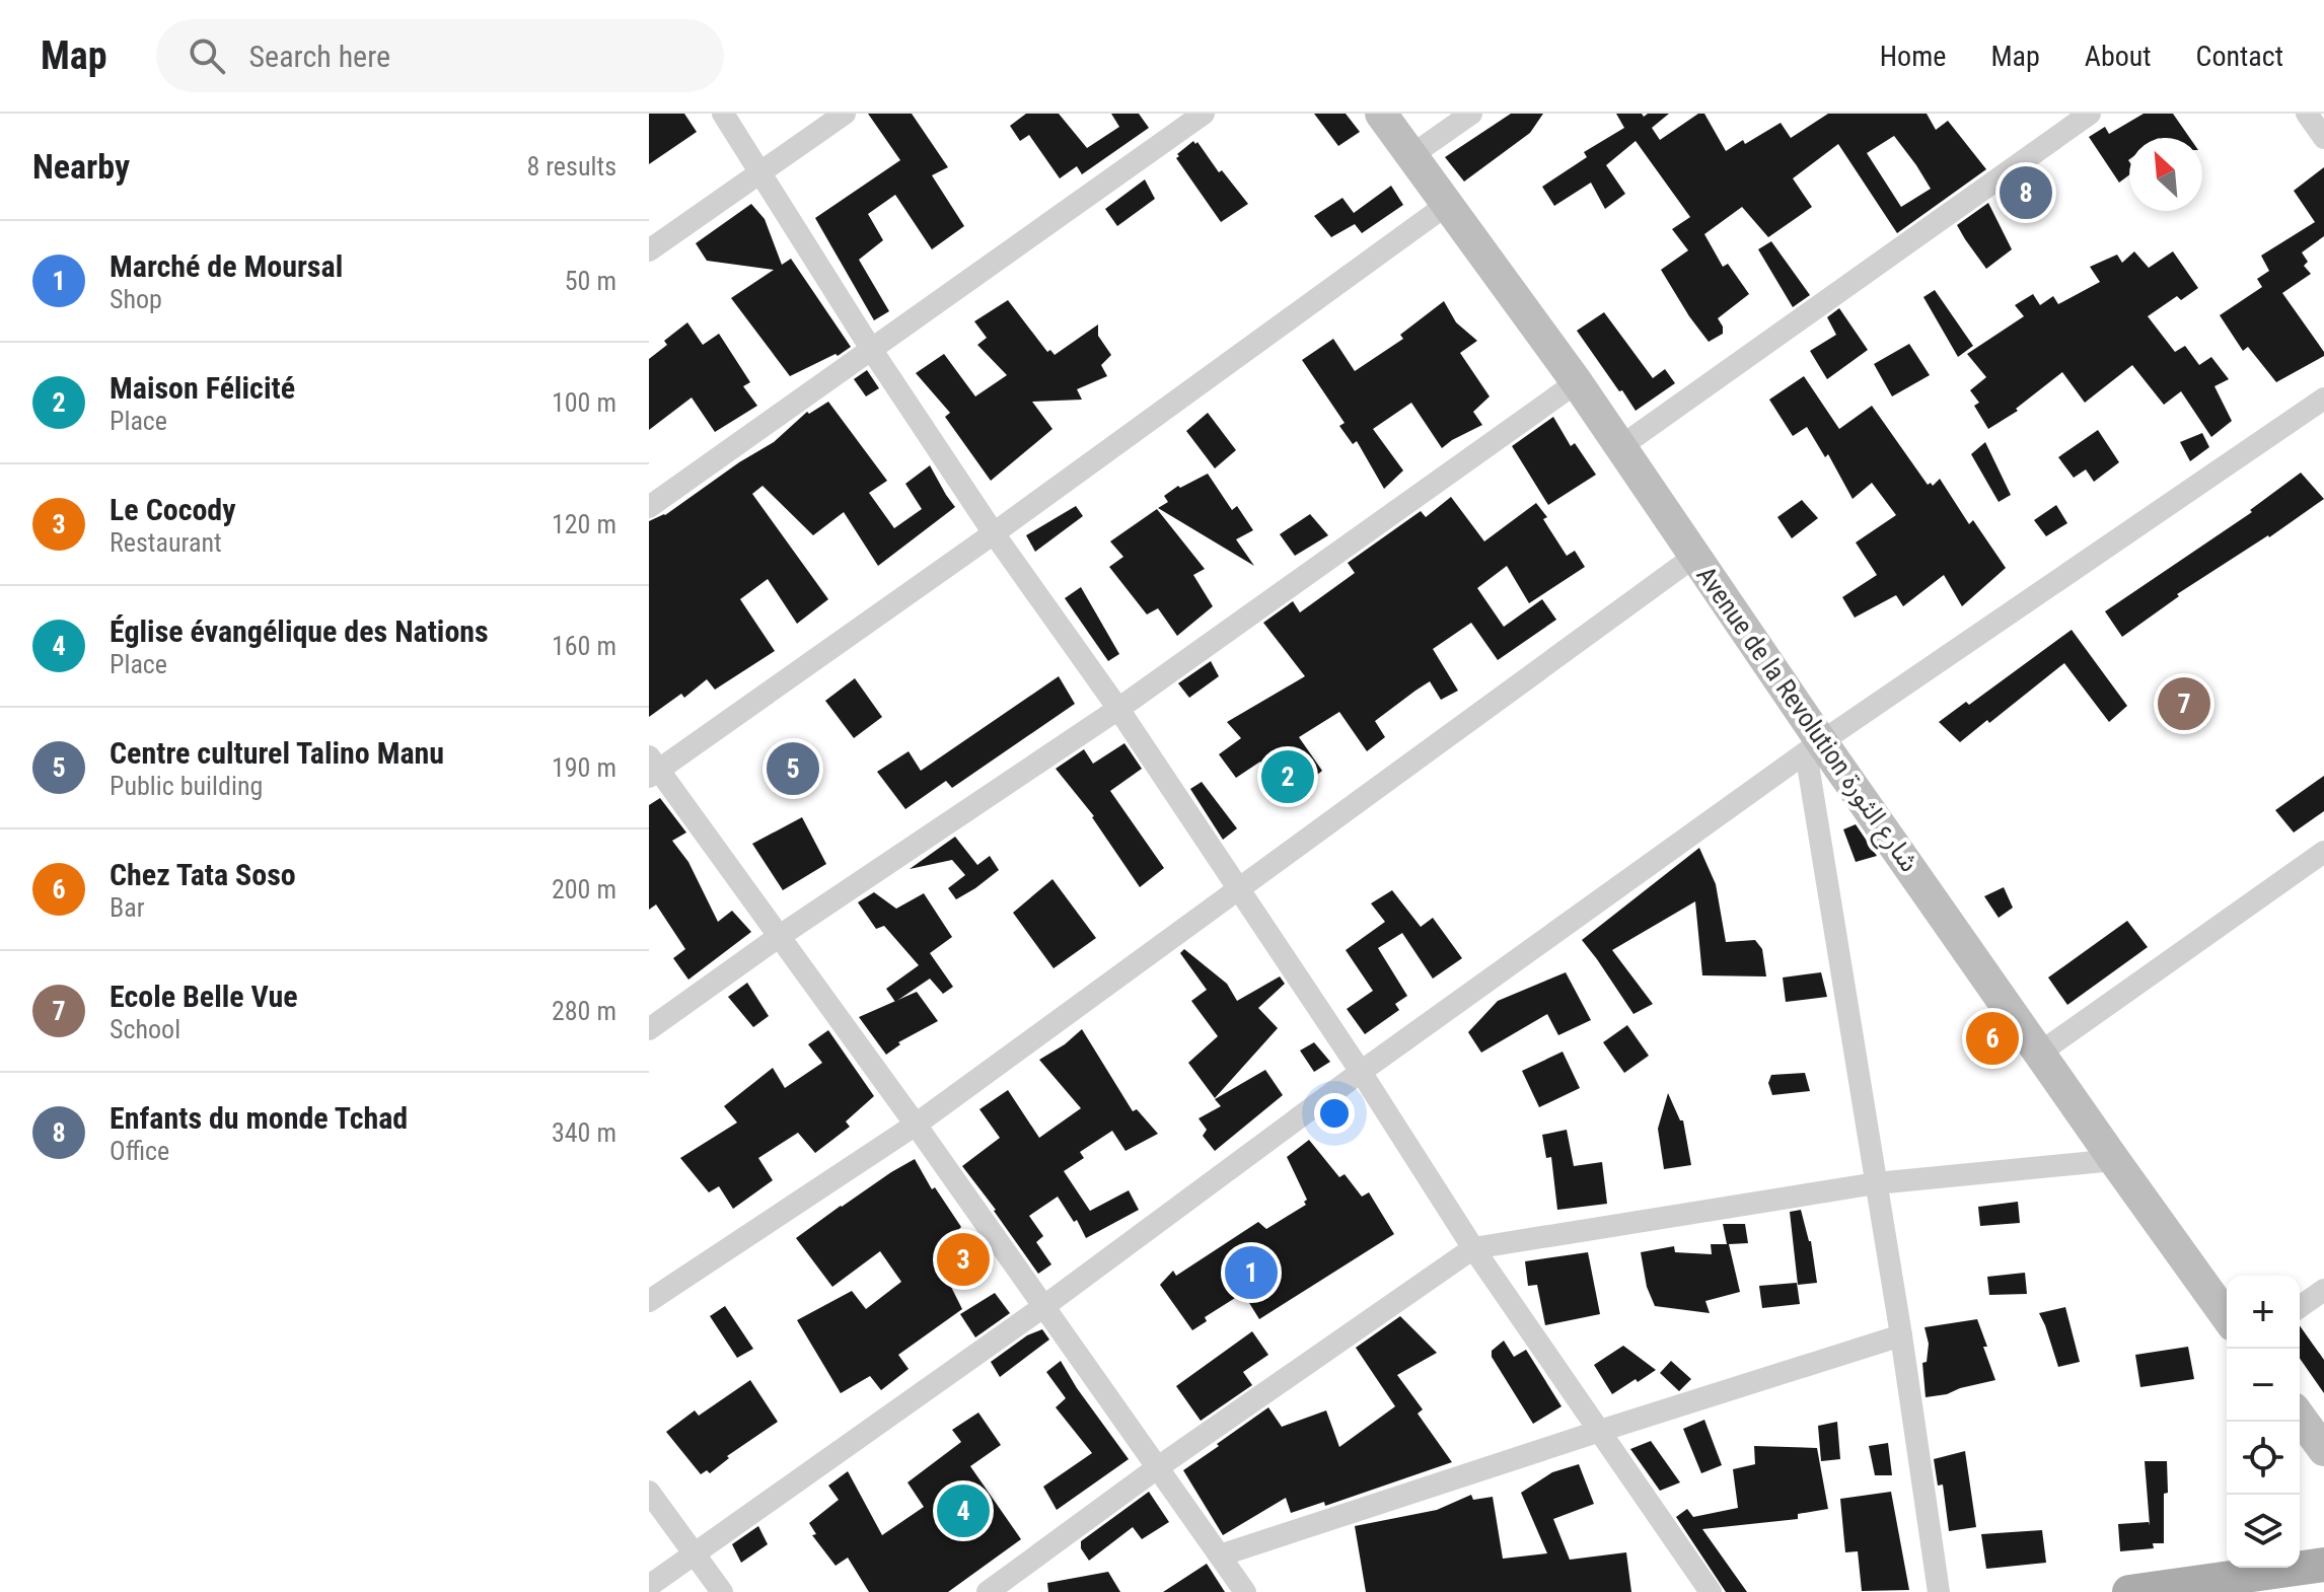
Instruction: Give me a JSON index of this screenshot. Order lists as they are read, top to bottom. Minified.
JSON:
{"streets":{"street":["Avenue de la Revolution شارع الثورة"]},"north":"top left","page":{"header":"Map","search":"Search here","nav":["Home","Map","About","Contact"],"heading":["Nearby","8 results"],"pins":["8","7","5","2","6","3","1","4"],"list":[{"mark":"1","name":"Marché de Moursal","note":"Shop","value":"50 m"},{"mark":"2","name":"Maison Félicité","note":"Place","value":"100 m"},{"mark":"3","name":"Le Cocody","note":"Restaurant","value":"120 m"},{"mark":"4","name":"Église évangélique des Nations","note":"Place","value":"160 m"},{"mark":"5","name":"Centre culturel Talino Manu","note":"Public building","value":"190 m"},{"mark":"6","name":"Chez Tata Soso","note":"Bar","value":"200 m"},{"mark":"7","name":"Ecole Belle Vue","note":"School","value":"280 m"},{"mark":"8","name":"Enfants du monde Tchad","note":"Office","value":"340 m"}],"map_buttons":["+","−"]}}
